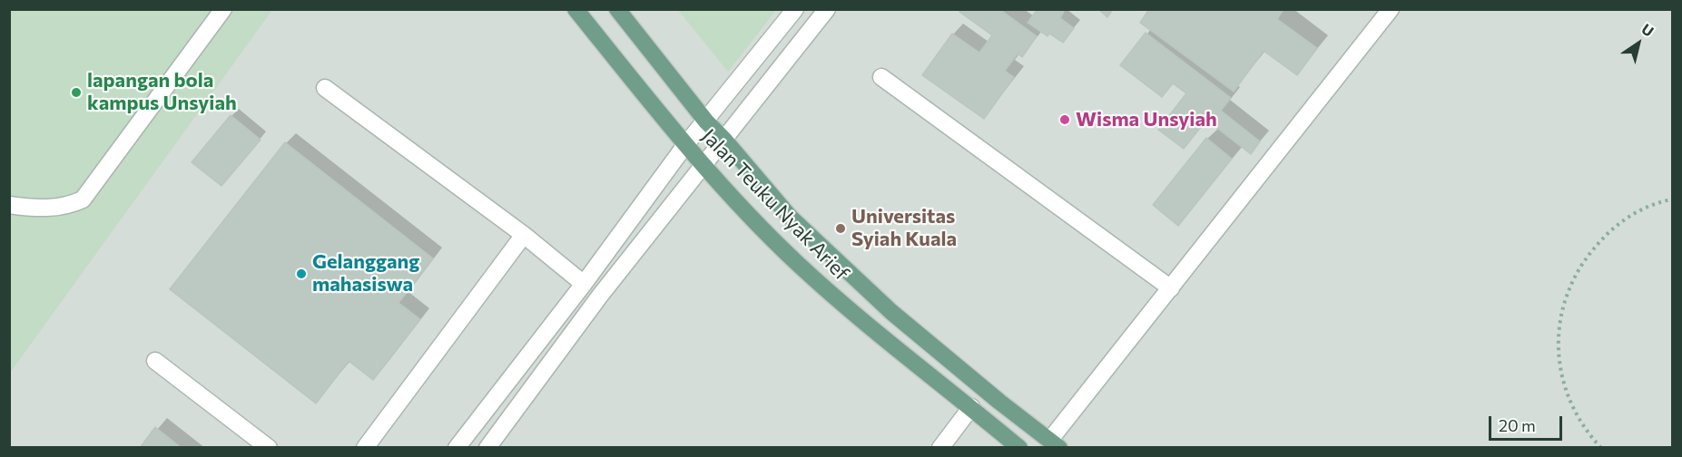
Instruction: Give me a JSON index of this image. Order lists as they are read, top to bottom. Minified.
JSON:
{"streets":{"main road":["Jalan Teuku Nyak Arief"]},"places":["lapangan bola kampus Unsyiah","Wisma Unsyiah","Universitas Syiah Kuala","Gelanggang mahasiswa"],"scale_bar":"20 m","north":"top right"}
